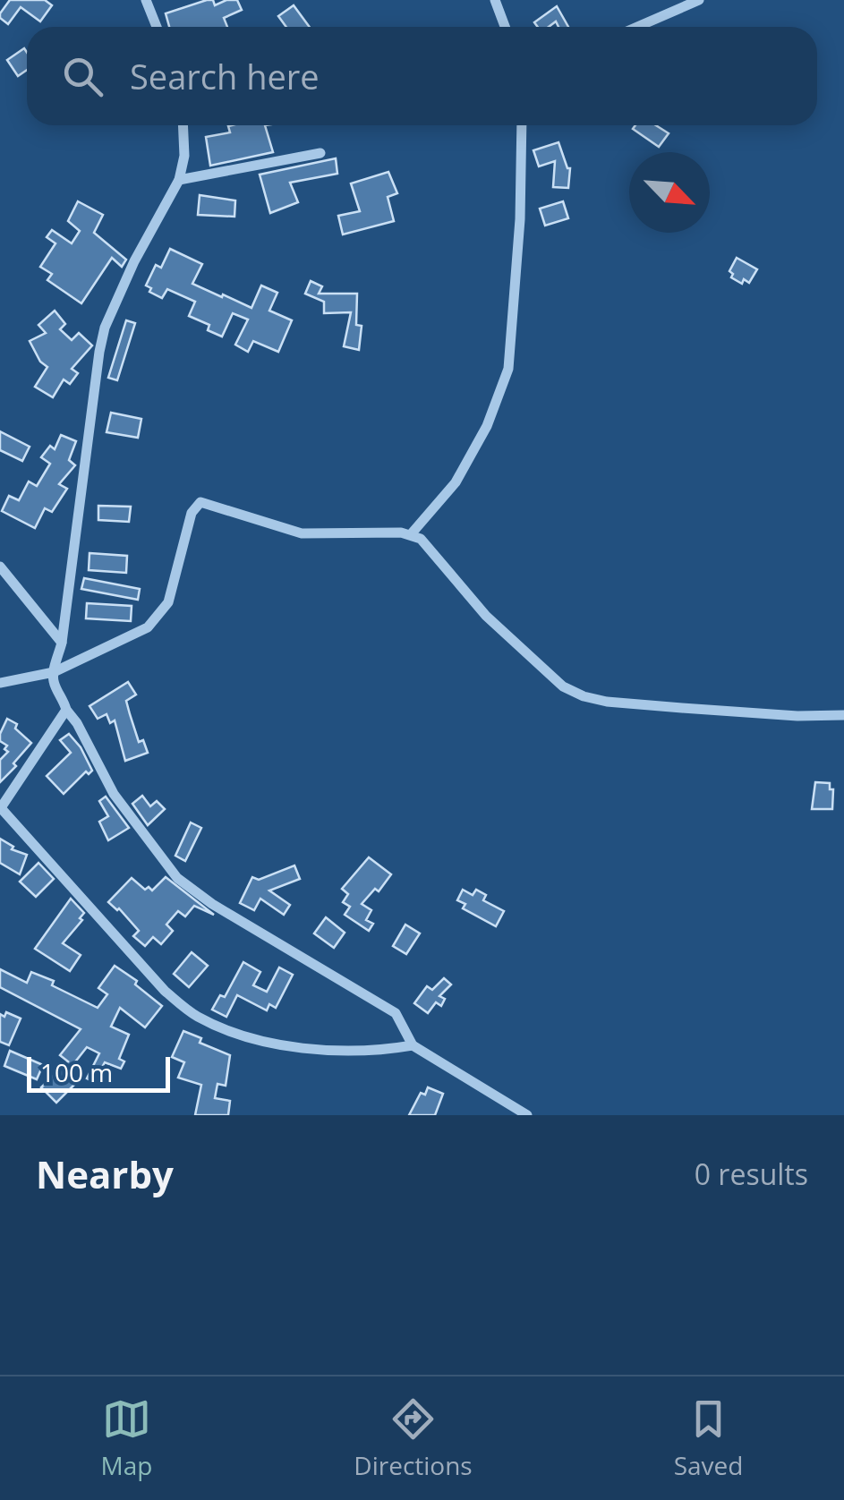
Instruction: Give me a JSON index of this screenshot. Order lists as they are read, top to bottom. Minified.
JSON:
{"scale_bar":"100 m","north":"bottom right","page":{"search":"Search here","scale":"100 m","heading":["Nearby","0 results"],"nav":["Map","Directions","Saved"]}}
